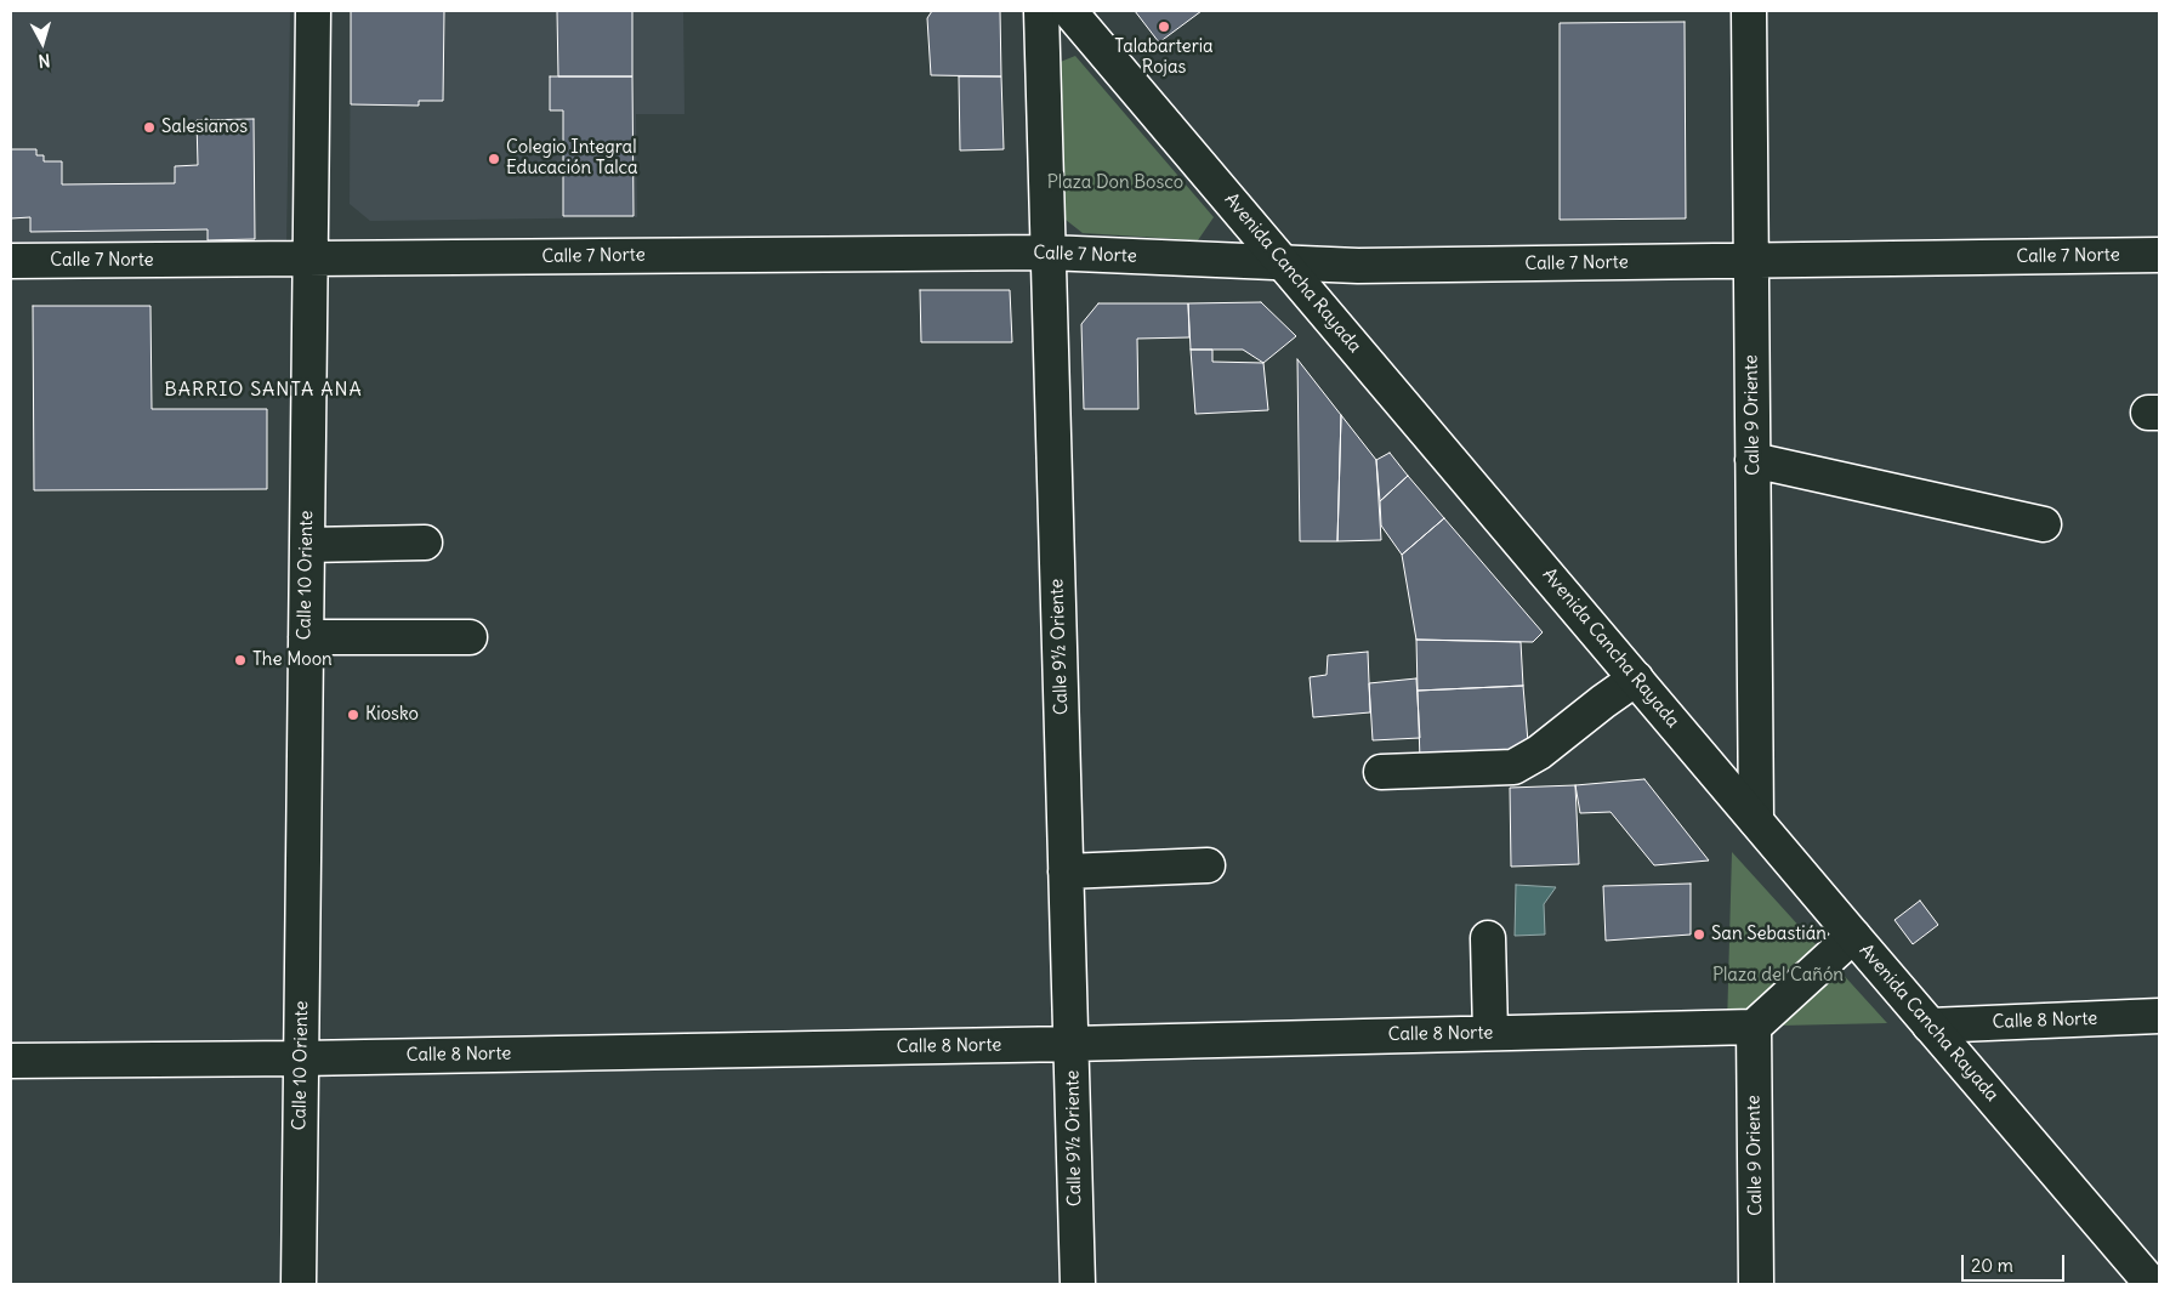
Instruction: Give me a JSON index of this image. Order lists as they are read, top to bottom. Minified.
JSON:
{"streets":{"street":["Calle 7 Norte","Avenida Cancha Rayada","Calle 9 Oriente","Calle 10 Oriente","Calle 9½ Oriente","Calle 8 Norte"]},"crossings":[["Calle 7 Norte","Avenida Cancha Rayada"],["Calle 7 Norte","Calle 9 Oriente"],["Calle 7 Norte","Calle 10 Oriente"],["Calle 7 Norte","Calle 9½ Oriente"],["Avenida Cancha Rayada","Calle 9 Oriente"],["Avenida Cancha Rayada","Calle 8 Norte"],["Calle 9 Oriente","Calle 8 Norte"],["Calle 10 Oriente","Calle 8 Norte"],["Calle 9½ Oriente","Calle 8 Norte"]],"districts":["BARRIO SANTA ANA"],"parks":["Plaza Don Bosco","Plaza del Cañón"],"places":["Talabarteria Rojas","Salesianos","Colegio Integral Educación Talca","The Moon","Kiosko","San Sebastián"],"scale_bar":"20 m","north":"bottom"}
